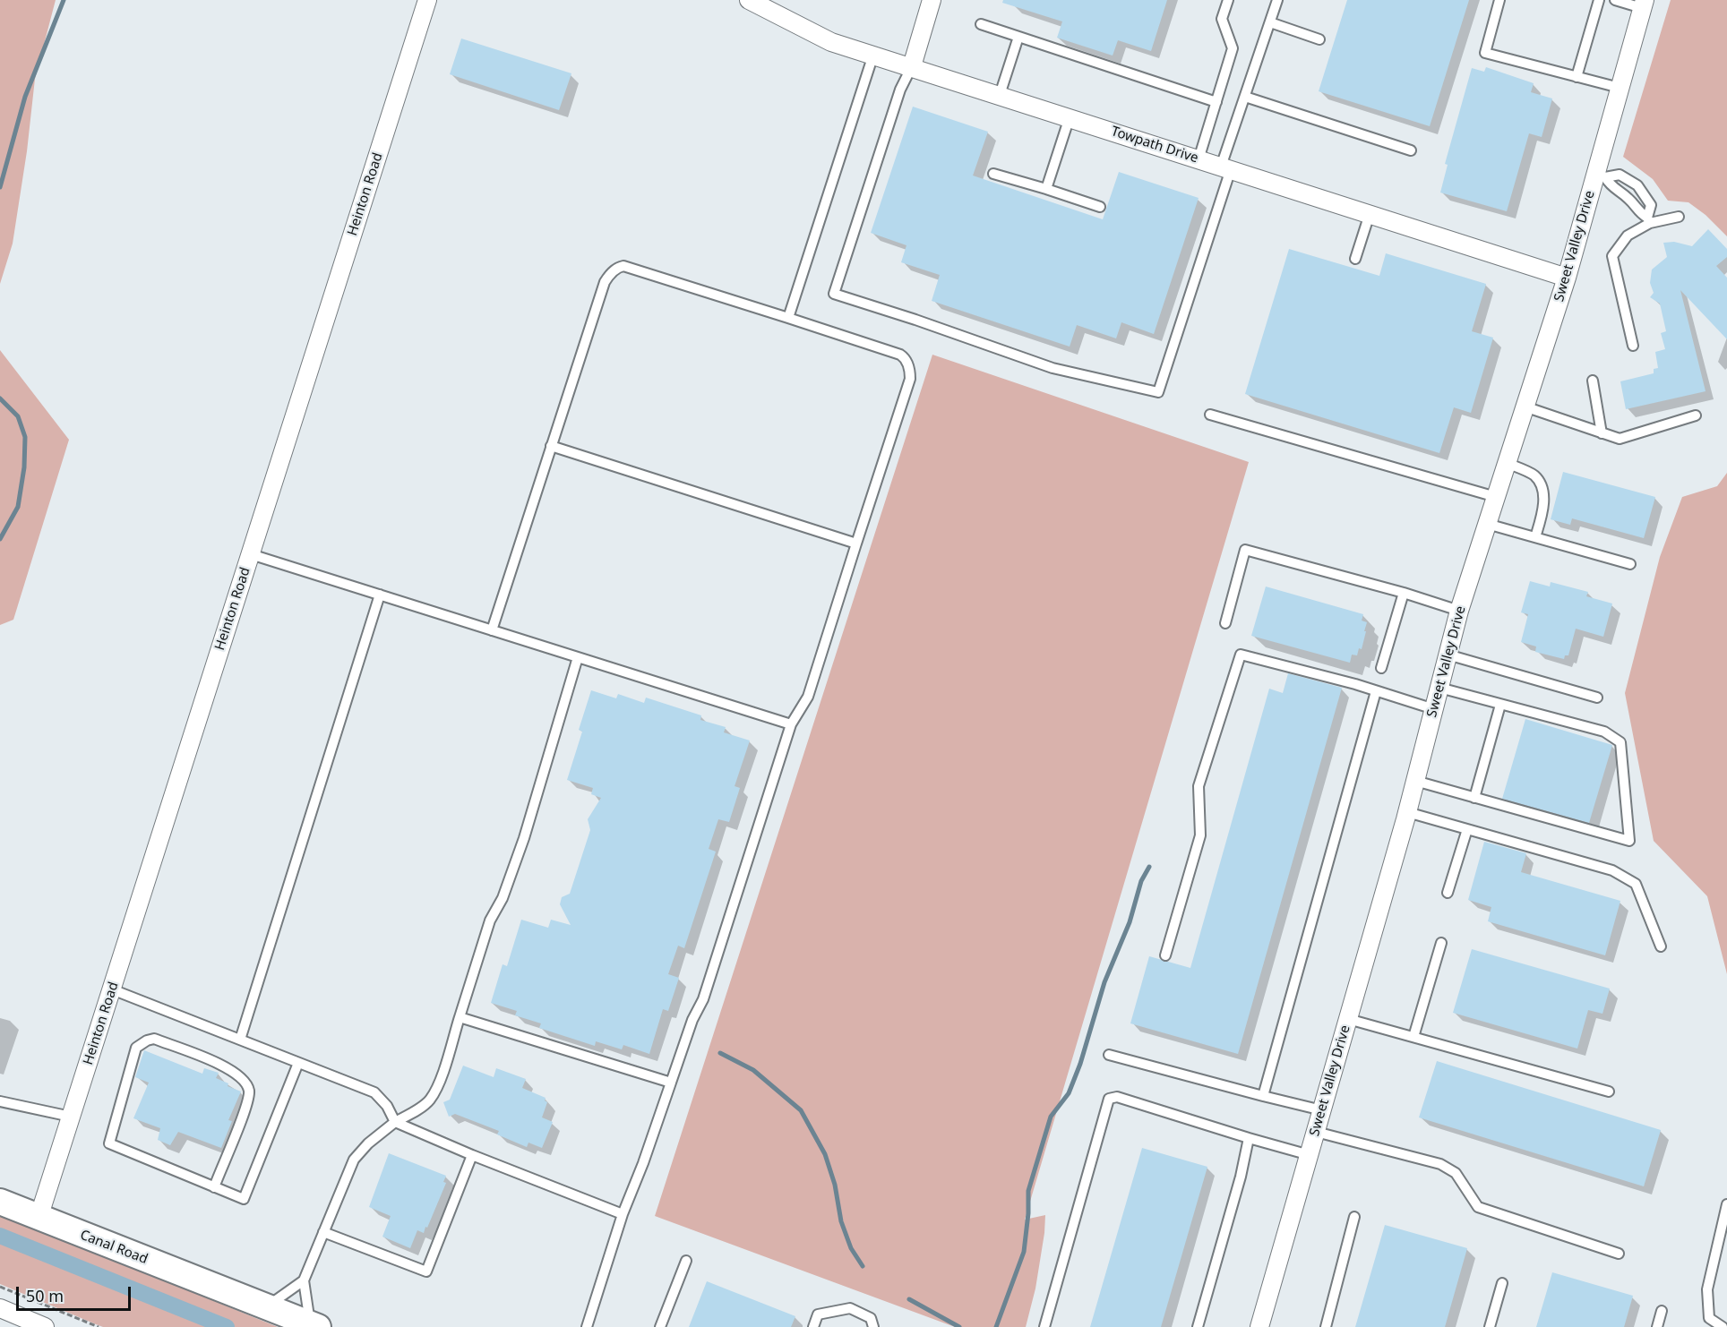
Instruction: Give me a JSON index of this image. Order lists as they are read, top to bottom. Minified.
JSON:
{"streets":{"main road":["Canal Road"],"street":["Towpath Drive","Heinton Road","Sweet Valley Drive"]},"crossings":[["Towpath Drive","Sweet Valley Drive"],["Heinton Road","Canal Road"]],"scale_bar":"50 m"}
